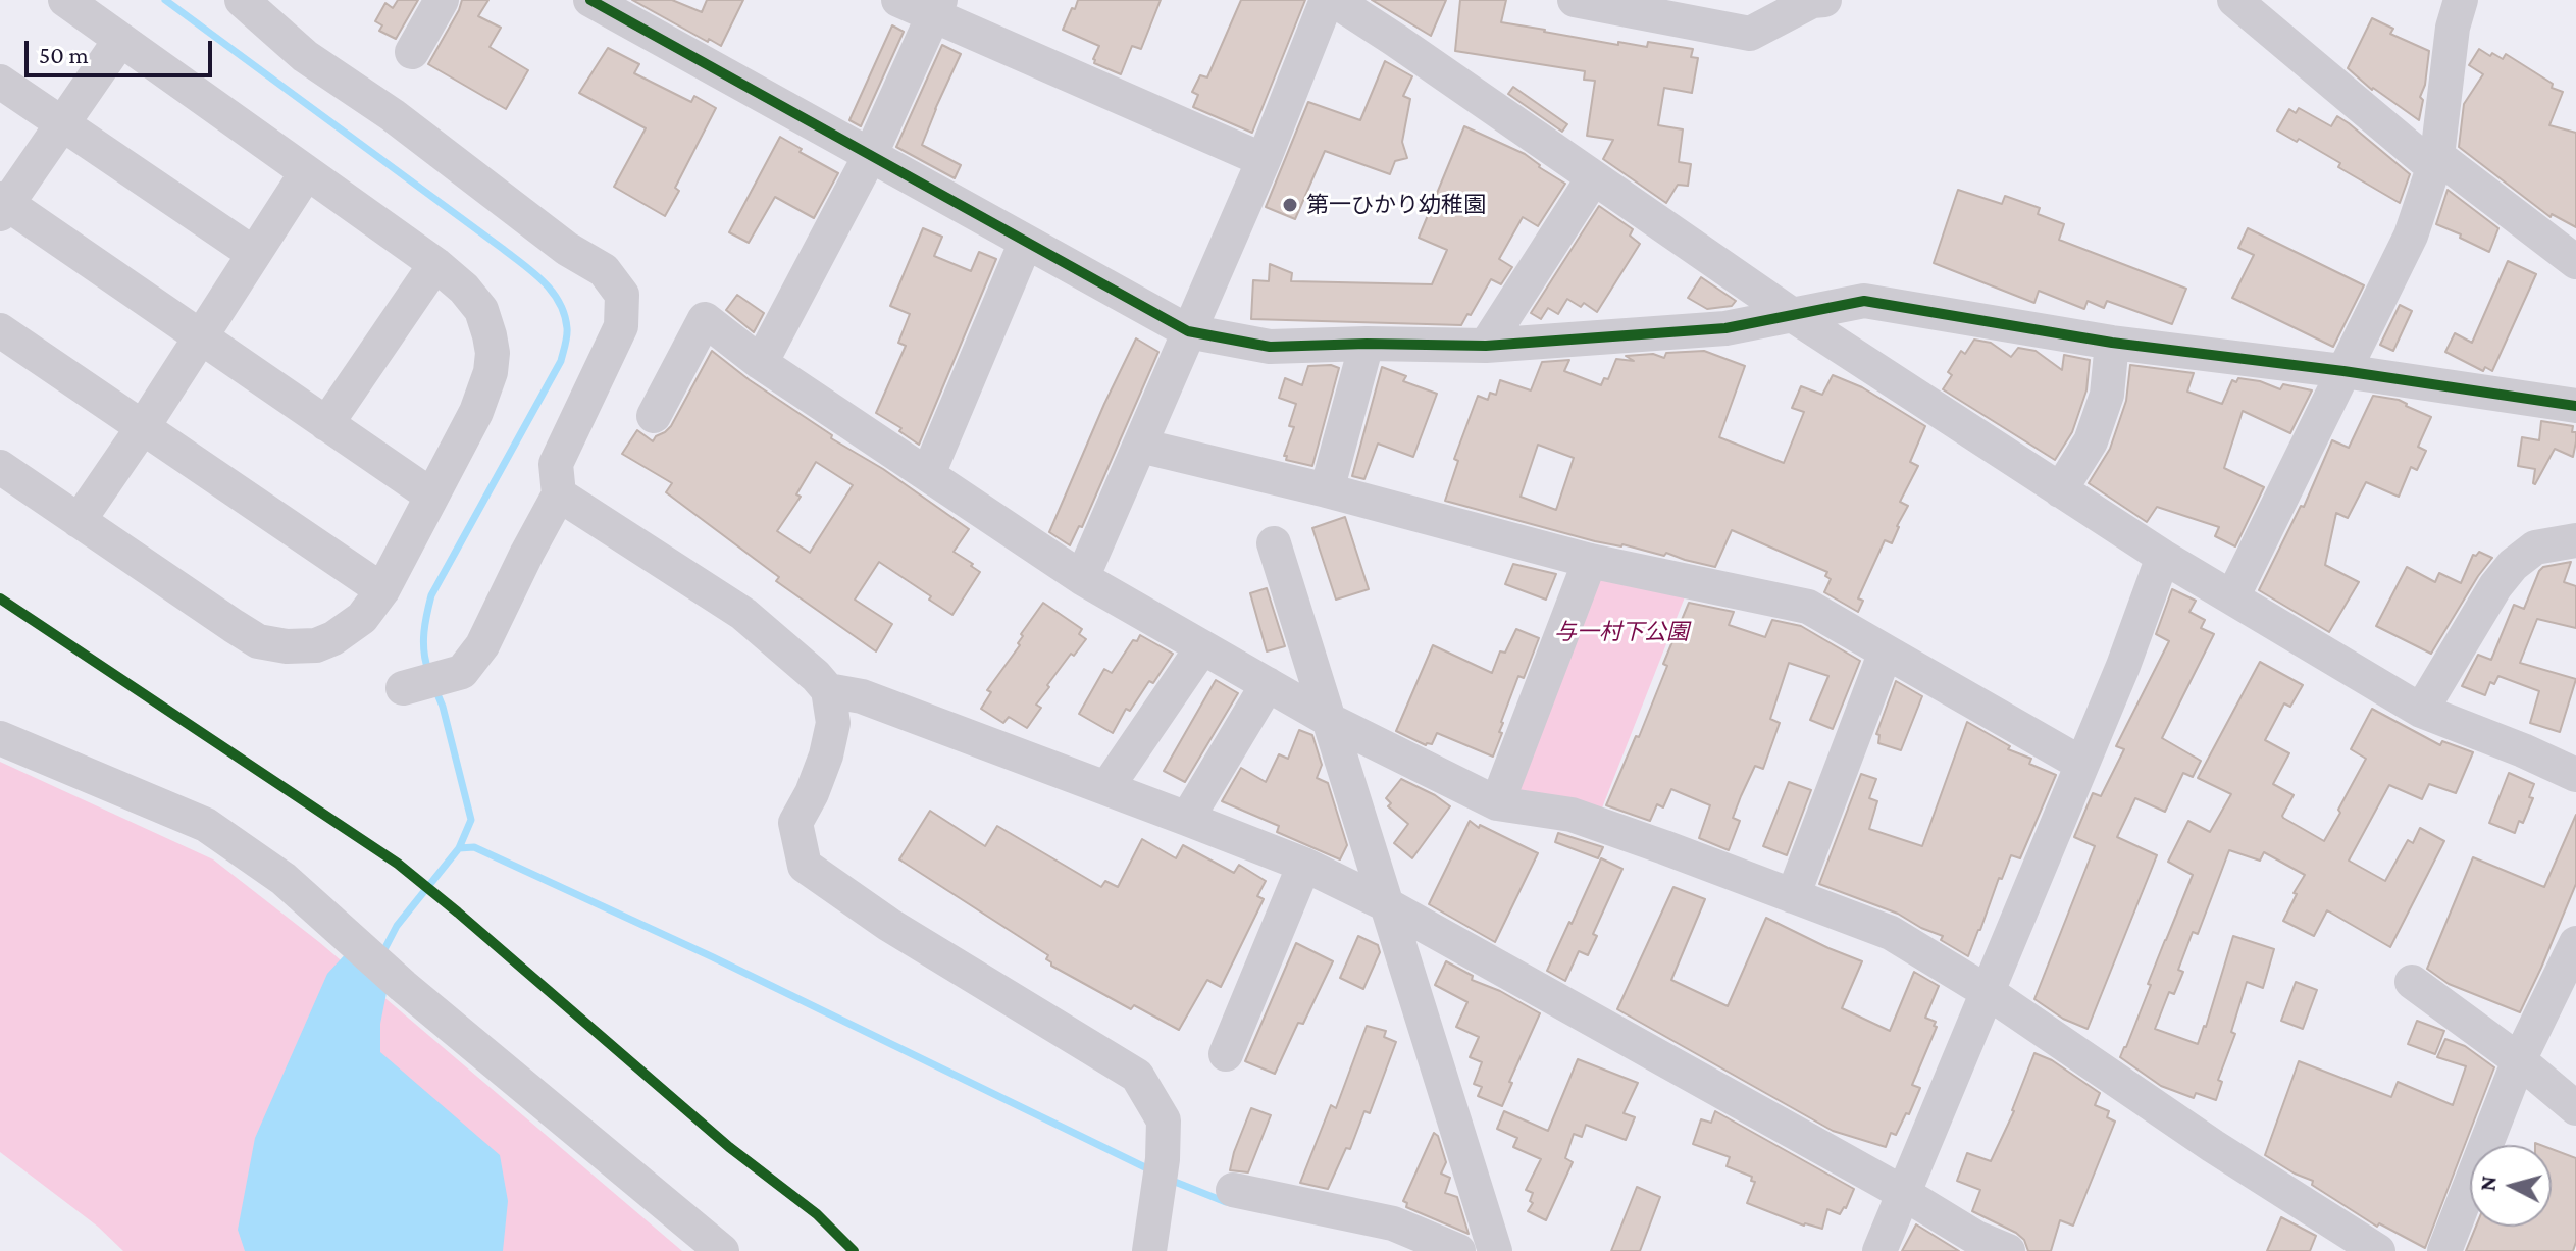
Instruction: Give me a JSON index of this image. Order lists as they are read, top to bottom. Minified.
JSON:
{"parks":["与一村下公園"],"places":["第一ひかり幼稚園"],"scale_bar":"50 m","north":"left"}
